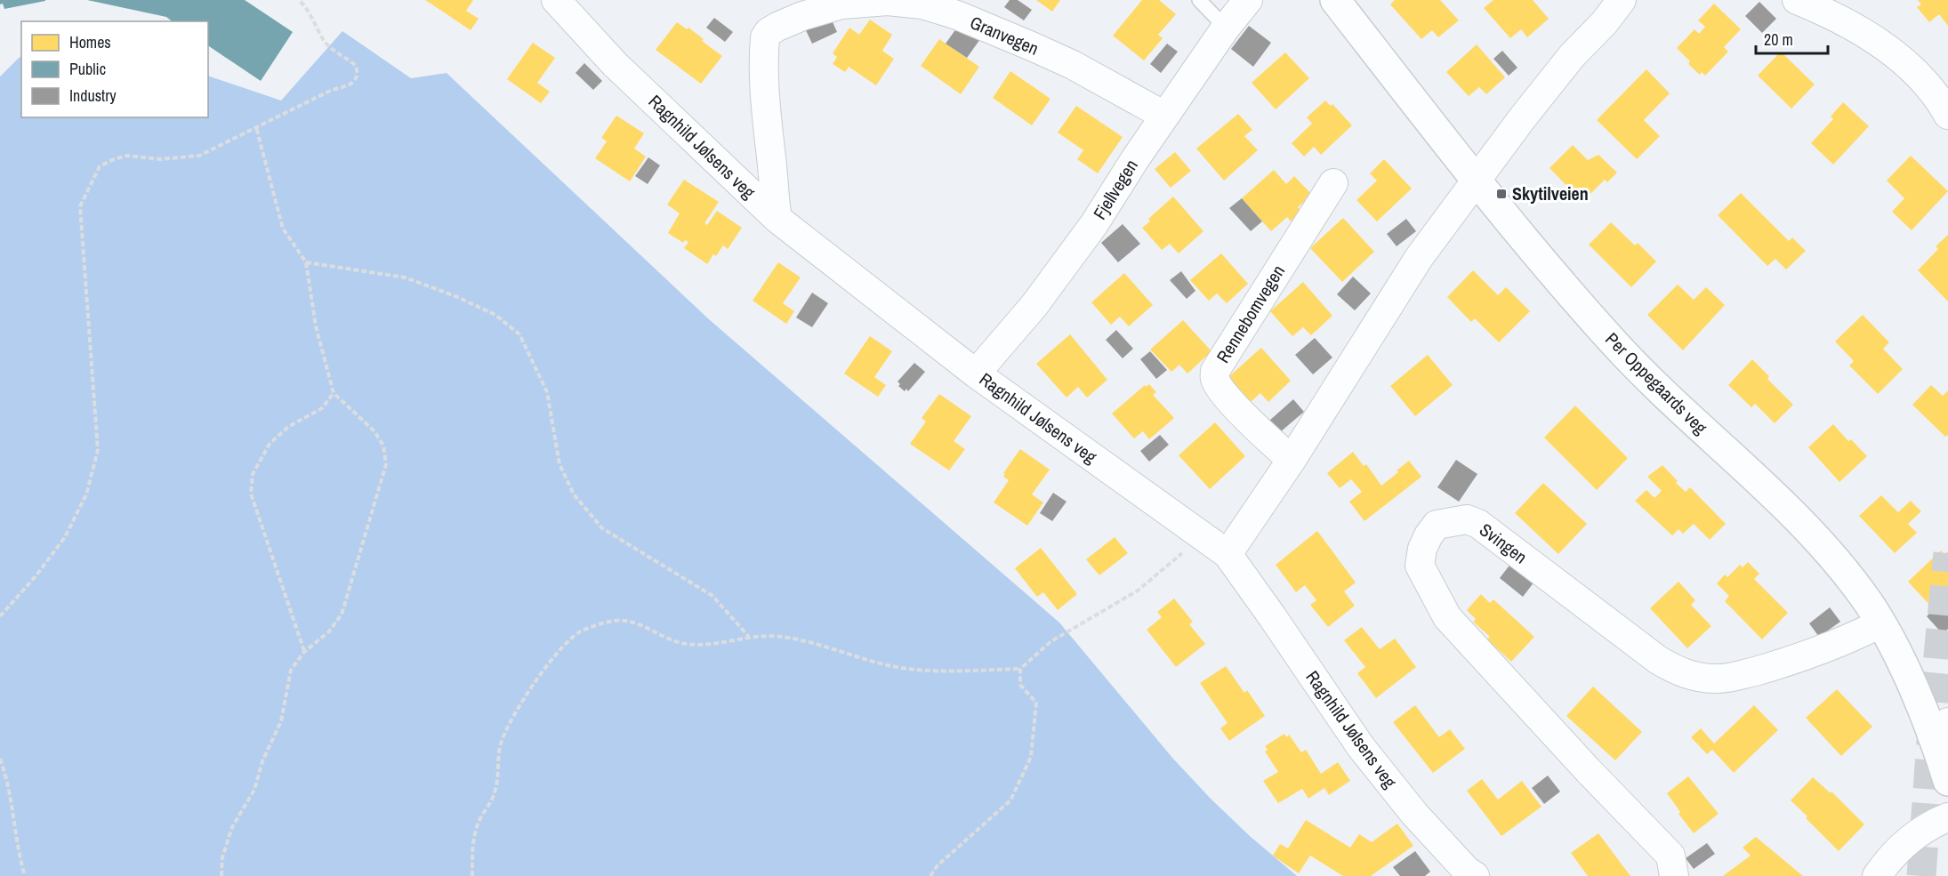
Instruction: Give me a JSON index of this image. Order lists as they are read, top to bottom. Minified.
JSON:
{"streets":{"street":["Granvegen","Ragnhild Jølsens veg","Fjellvegen","Rennebomvegen","Per Oppegaards veg","Svingen"]},"crossings":[["Granvegen","Ragnhild Jølsens veg"],["Granvegen","Fjellvegen"],["Ragnhild Jølsens veg","Fjellvegen"],["Per Oppegaards veg","Svingen"]],"places":{"transit":["Skytilveien"]},"legend":["Homes","Public","Industry"],"scale_bar":"20 m"}
